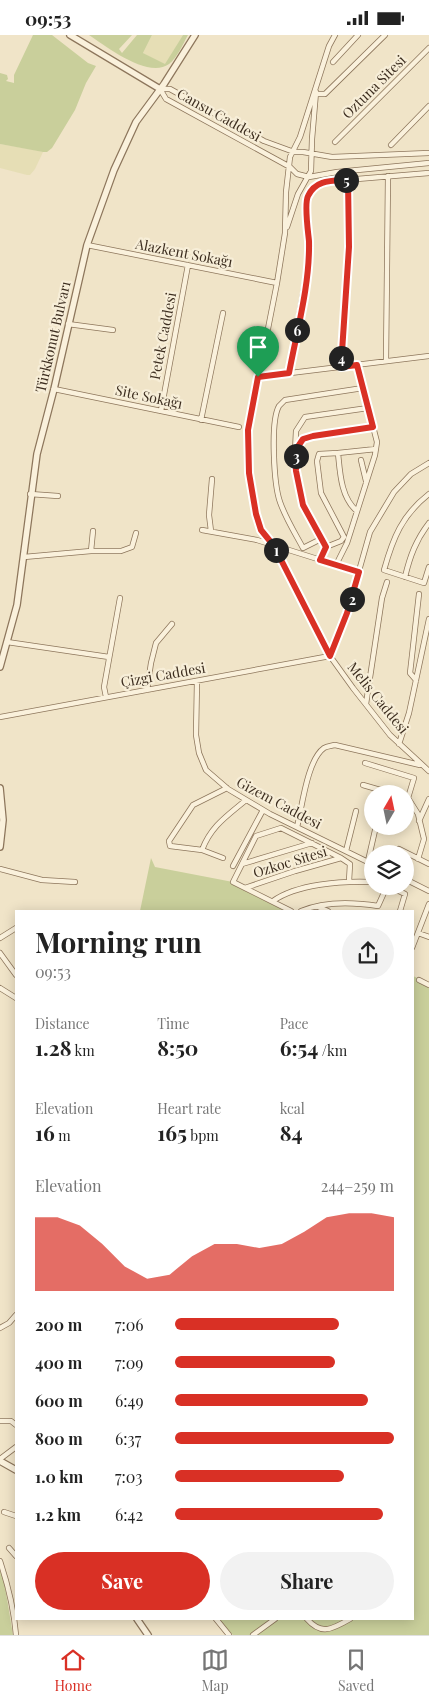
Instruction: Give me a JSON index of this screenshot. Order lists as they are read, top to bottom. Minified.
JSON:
{"streets":{"street":["Oztuna Sitesi","Cansu Caddesi","Alazkent Sokağı","Petek Caddesi","Türkkonut Bulvarı","Site Sokağı","Çizgi Caddesi","Melis Caddesi","Gizem Caddesi","Ozkoc Sitesi"]},"crossings":[["Cansu Caddesi","Türkkonut Bulvarı"],["Cansu Caddesi","Melis Caddesi"],["Alazkent Sokağı","Petek Caddesi"],["Alazkent Sokağı","Türkkonut Bulvarı"],["Alazkent Sokağı","Melis Caddesi"],["Petek Caddesi","Site Sokağı"],["Türkkonut Bulvarı","Site Sokağı"],["Çizgi Caddesi","Melis Caddesi"],["Çizgi Caddesi","Gizem Caddesi"]],"north":"top","page":{"status":"09:53","pins":["5","6","4","3","1","2"],"heading":["Morning run","09:53"],"stats":[["Distance","1.28 km"],["Time","8:50"],["Pace","6:54 /km"],["Elevation","16 m"],["Heart rate","165 bpm"],["kcal","84"]],"chart":["Elevation","244–259 m"],"list":[{"name":"200 m","note":"7:06"},{"name":"400 m","note":"7:09"},{"name":"600 m","note":"6:49"},{"name":"800 m","note":"6:37"},{"name":"1.0 km","note":"7:03"},{"name":"1.2 km","note":"6:42"}],"buttons":["Save","Share"],"tabs":["Home","Map","Saved"]}}
